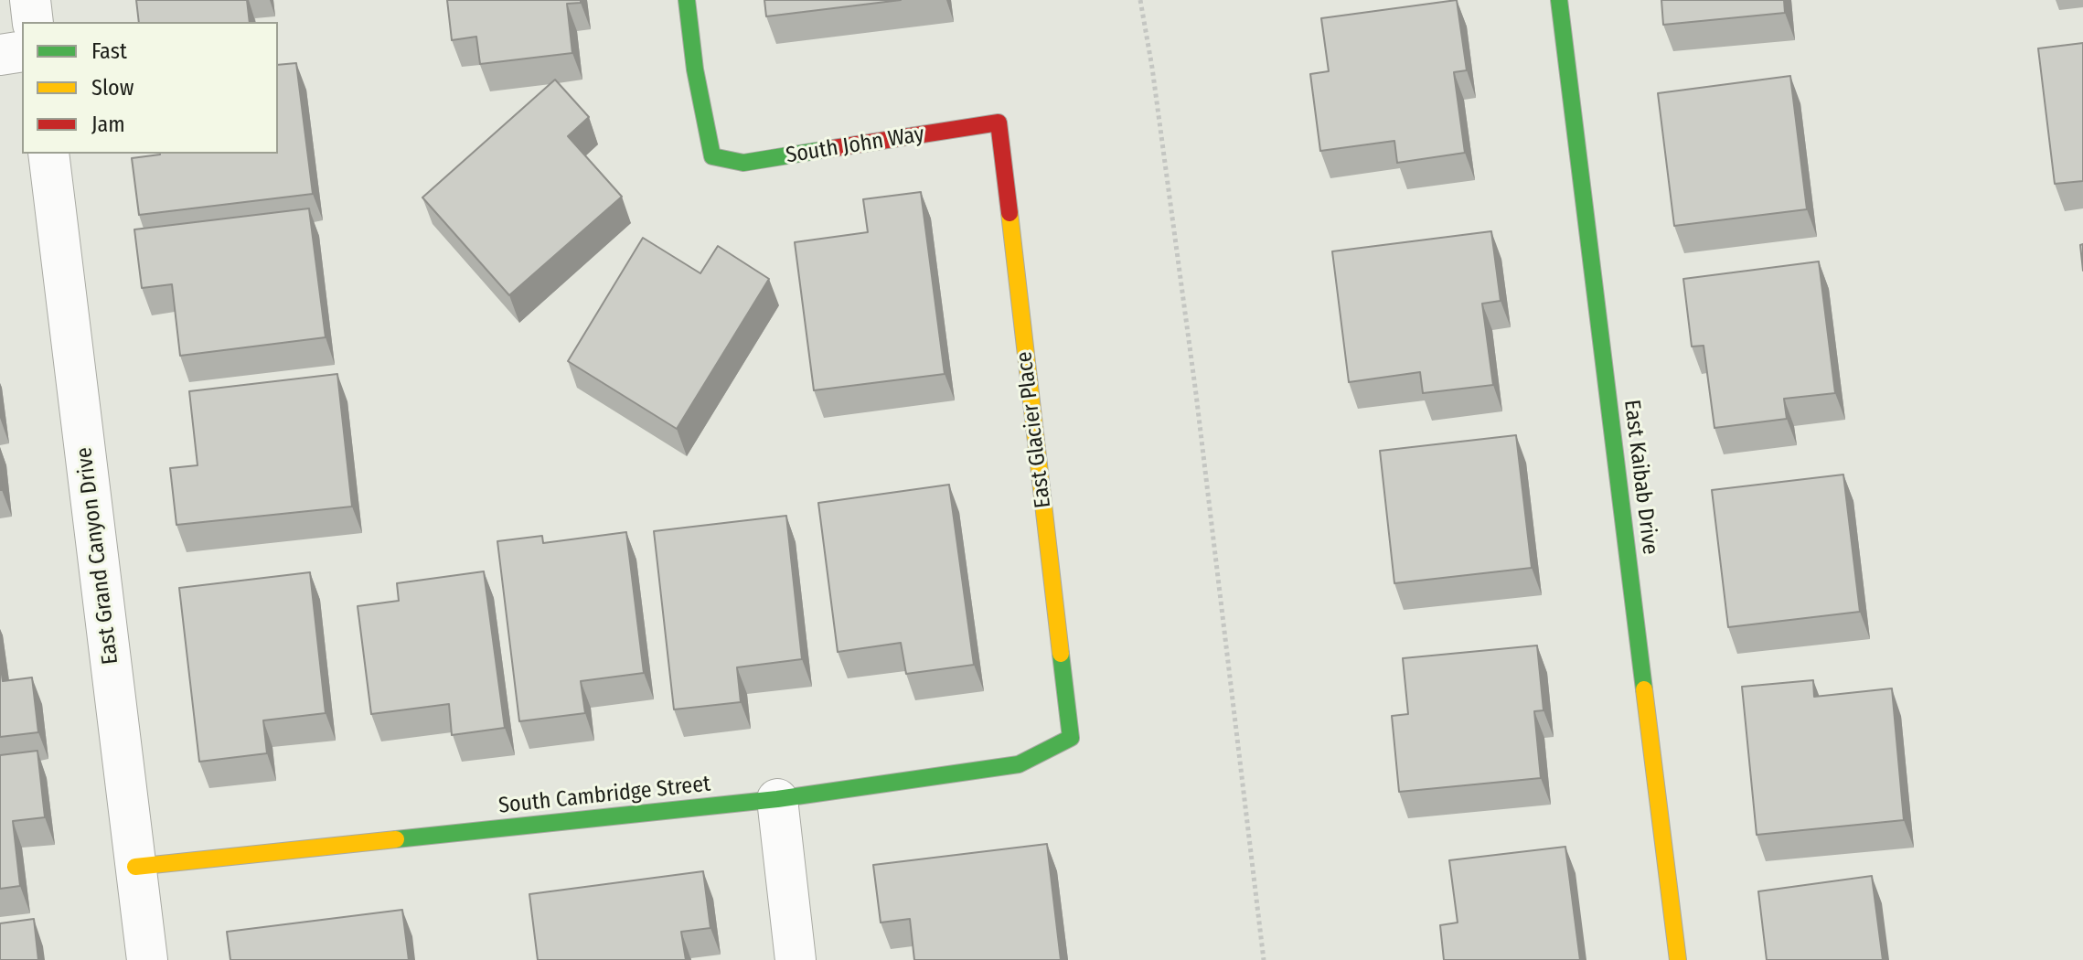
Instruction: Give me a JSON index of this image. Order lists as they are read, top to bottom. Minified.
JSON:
{"streets":{"street":["South John Way","East Glacier Place","East Kaibab Drive","East Grand Canyon Drive","South Cambridge Street"]},"crossings":[["South John Way","East Glacier Place"],["East Glacier Place","South Cambridge Street"],["East Grand Canyon Drive","South Cambridge Street"]],"legend":["Fast","Slow","Jam"]}
